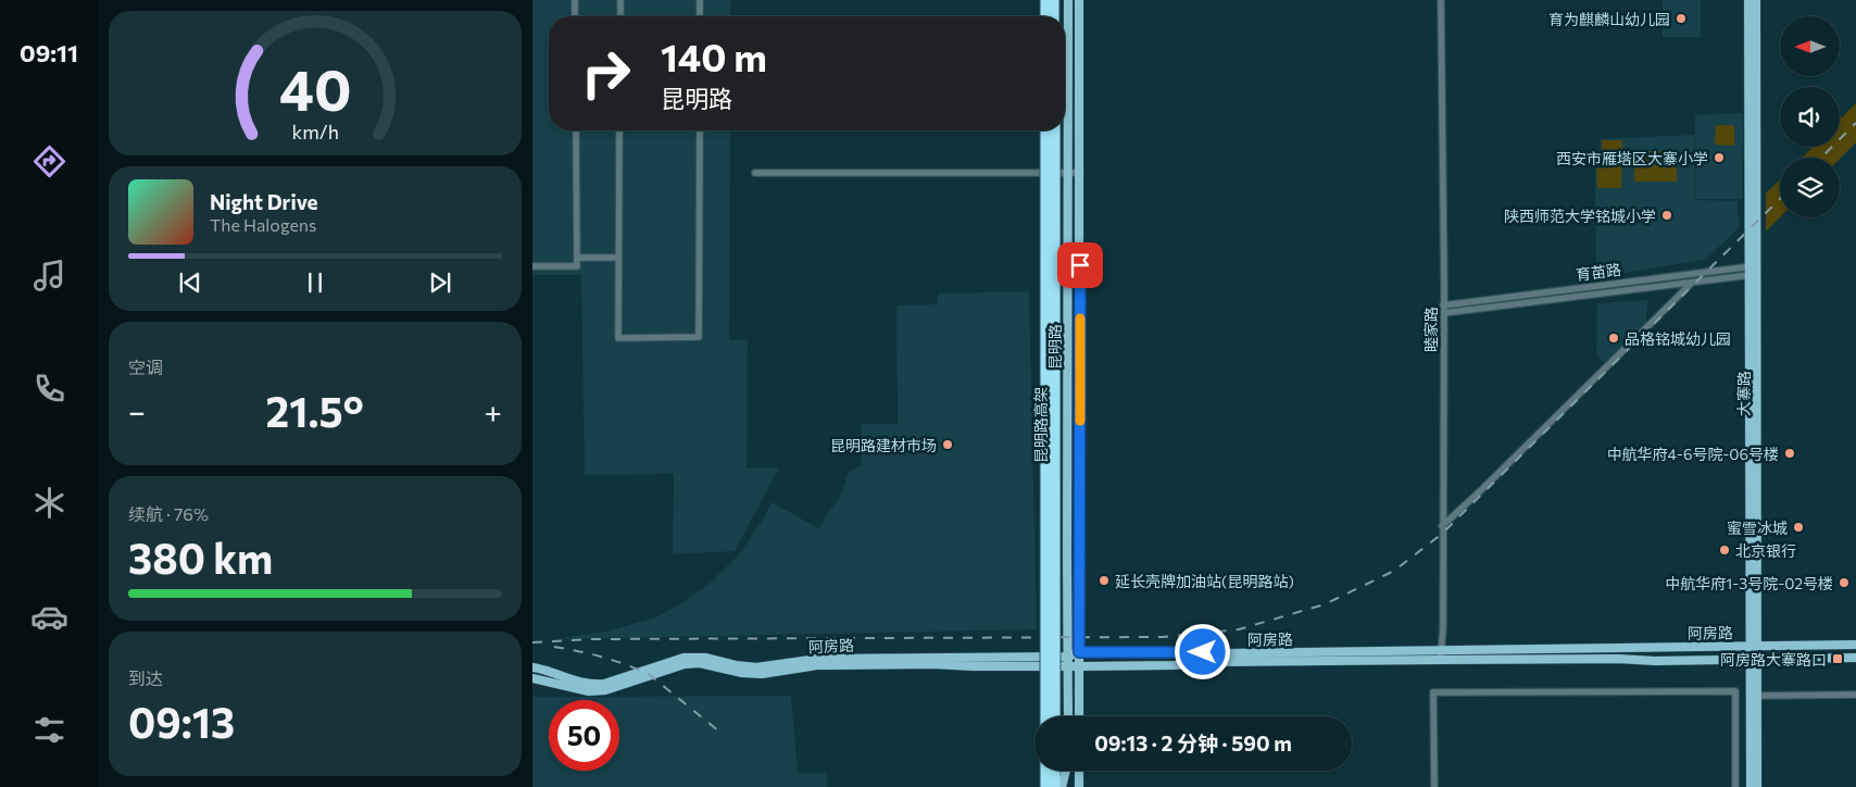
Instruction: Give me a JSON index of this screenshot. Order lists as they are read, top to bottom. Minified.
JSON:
{"streets":{"highway":["昆明路高架"],"main road":["昆明路","大寨路","阿房路"],"street":["育苗路","睦家路"]},"crossings":[["育苗路","睦家路"],["育苗路","大寨路"],["睦家路","阿房路"],["昆明路","阿房路"],["大寨路","阿房路"]],"places":{"other":["育为麒麟山幼儿园","西安市雁塔区大寨小学","陕西师范大学铭城小学","品格铭城幼儿园","昆明路建材市场","中航华府4-6号院-06号楼","蜜雪冰城","北京银行","延长壳牌加油站(昆明路站)","中航华府1-3号院-02号楼"],"transit":["阿房路大寨路口"]},"north":"left","page":{"tabs":"09:11","turn":["140 m","昆明路"],"song":["Night Drive","The Halogens"],"tile":["空调",["续航 · 76%","380 km"],["到达","09:13"]],"heat":["−","21.5°","+"],"limit":"50","trip":"09:13 · 2 分钟 · 590 m","gauge":["40","km/h"]}}
